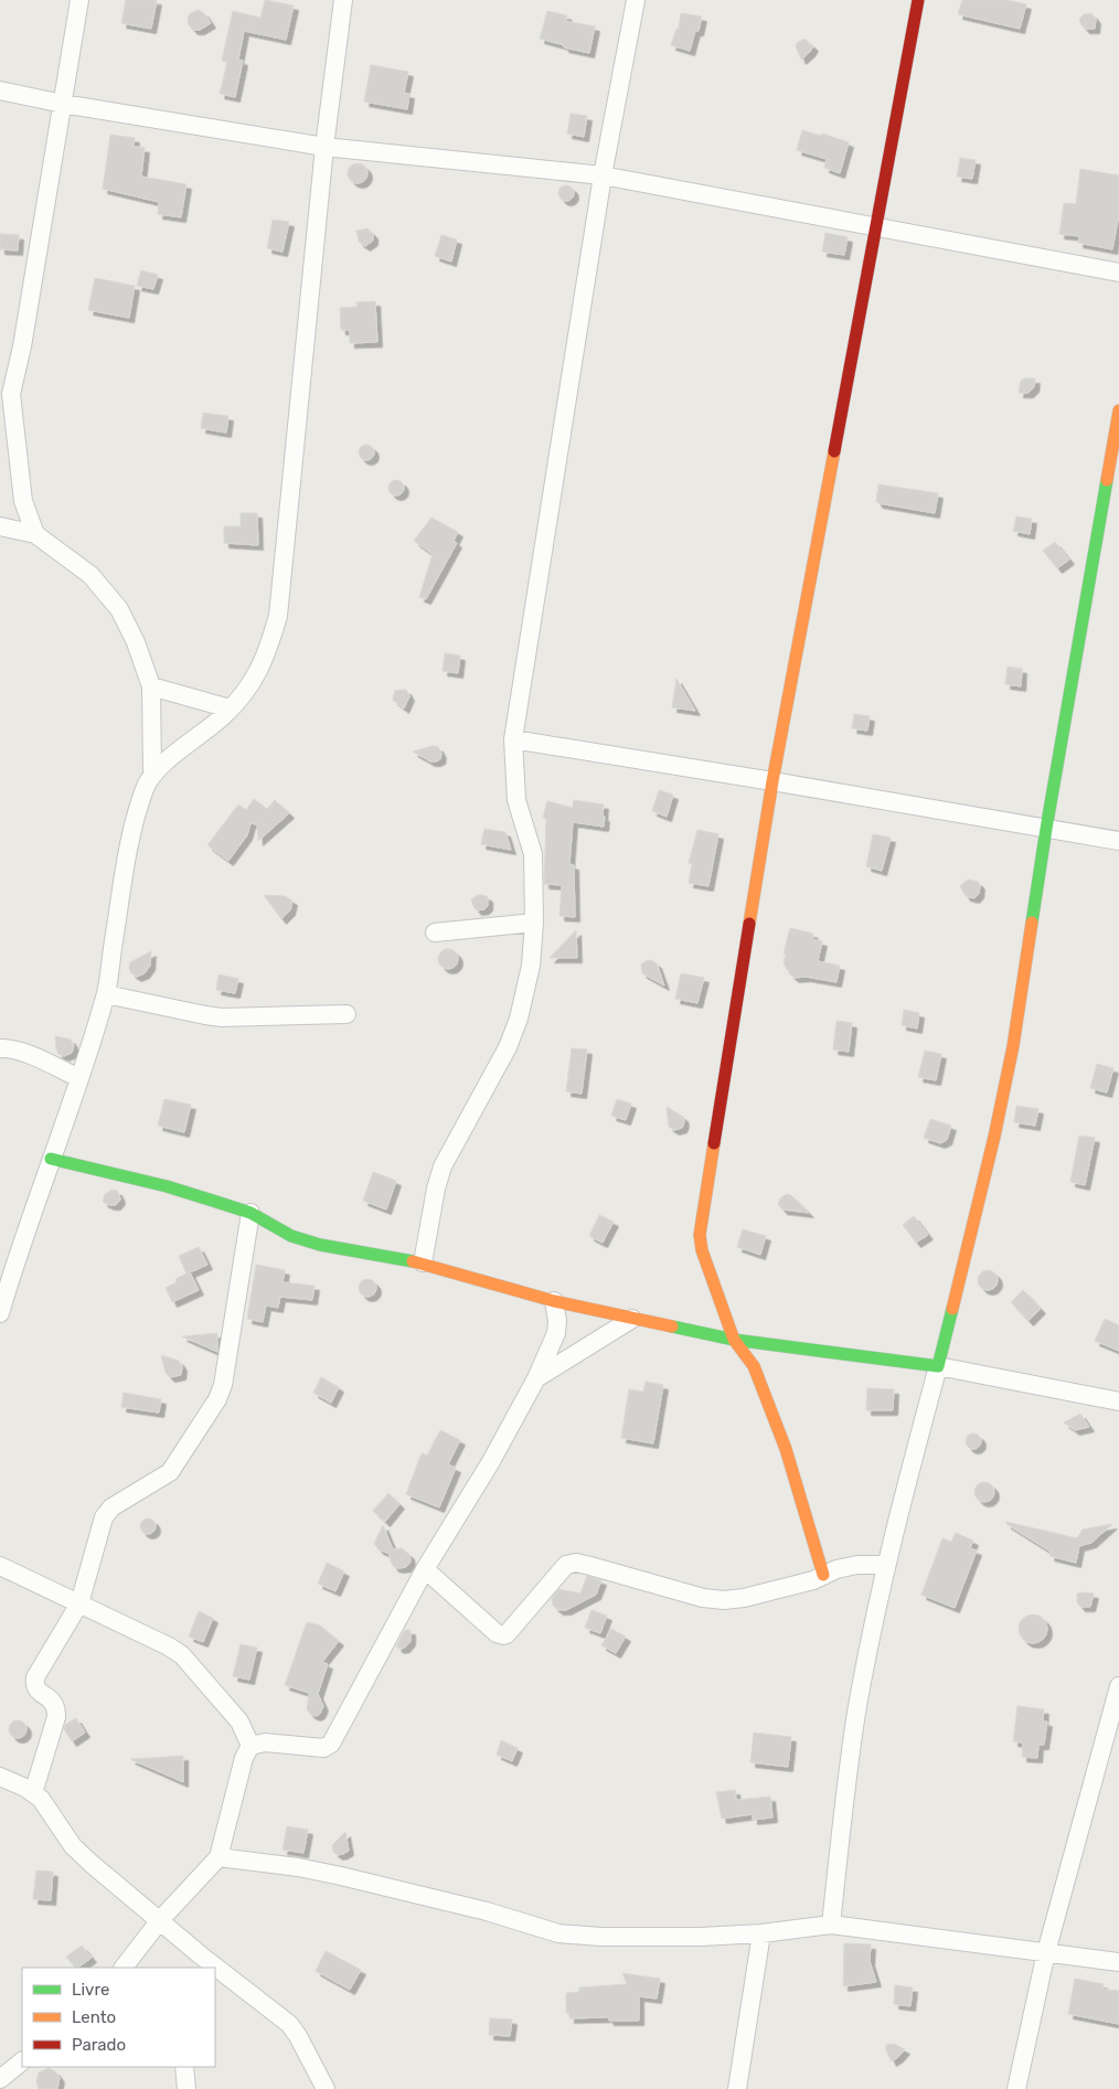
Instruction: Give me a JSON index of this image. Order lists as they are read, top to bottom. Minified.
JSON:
{"legend":["Livre","Lento","Parado"]}
